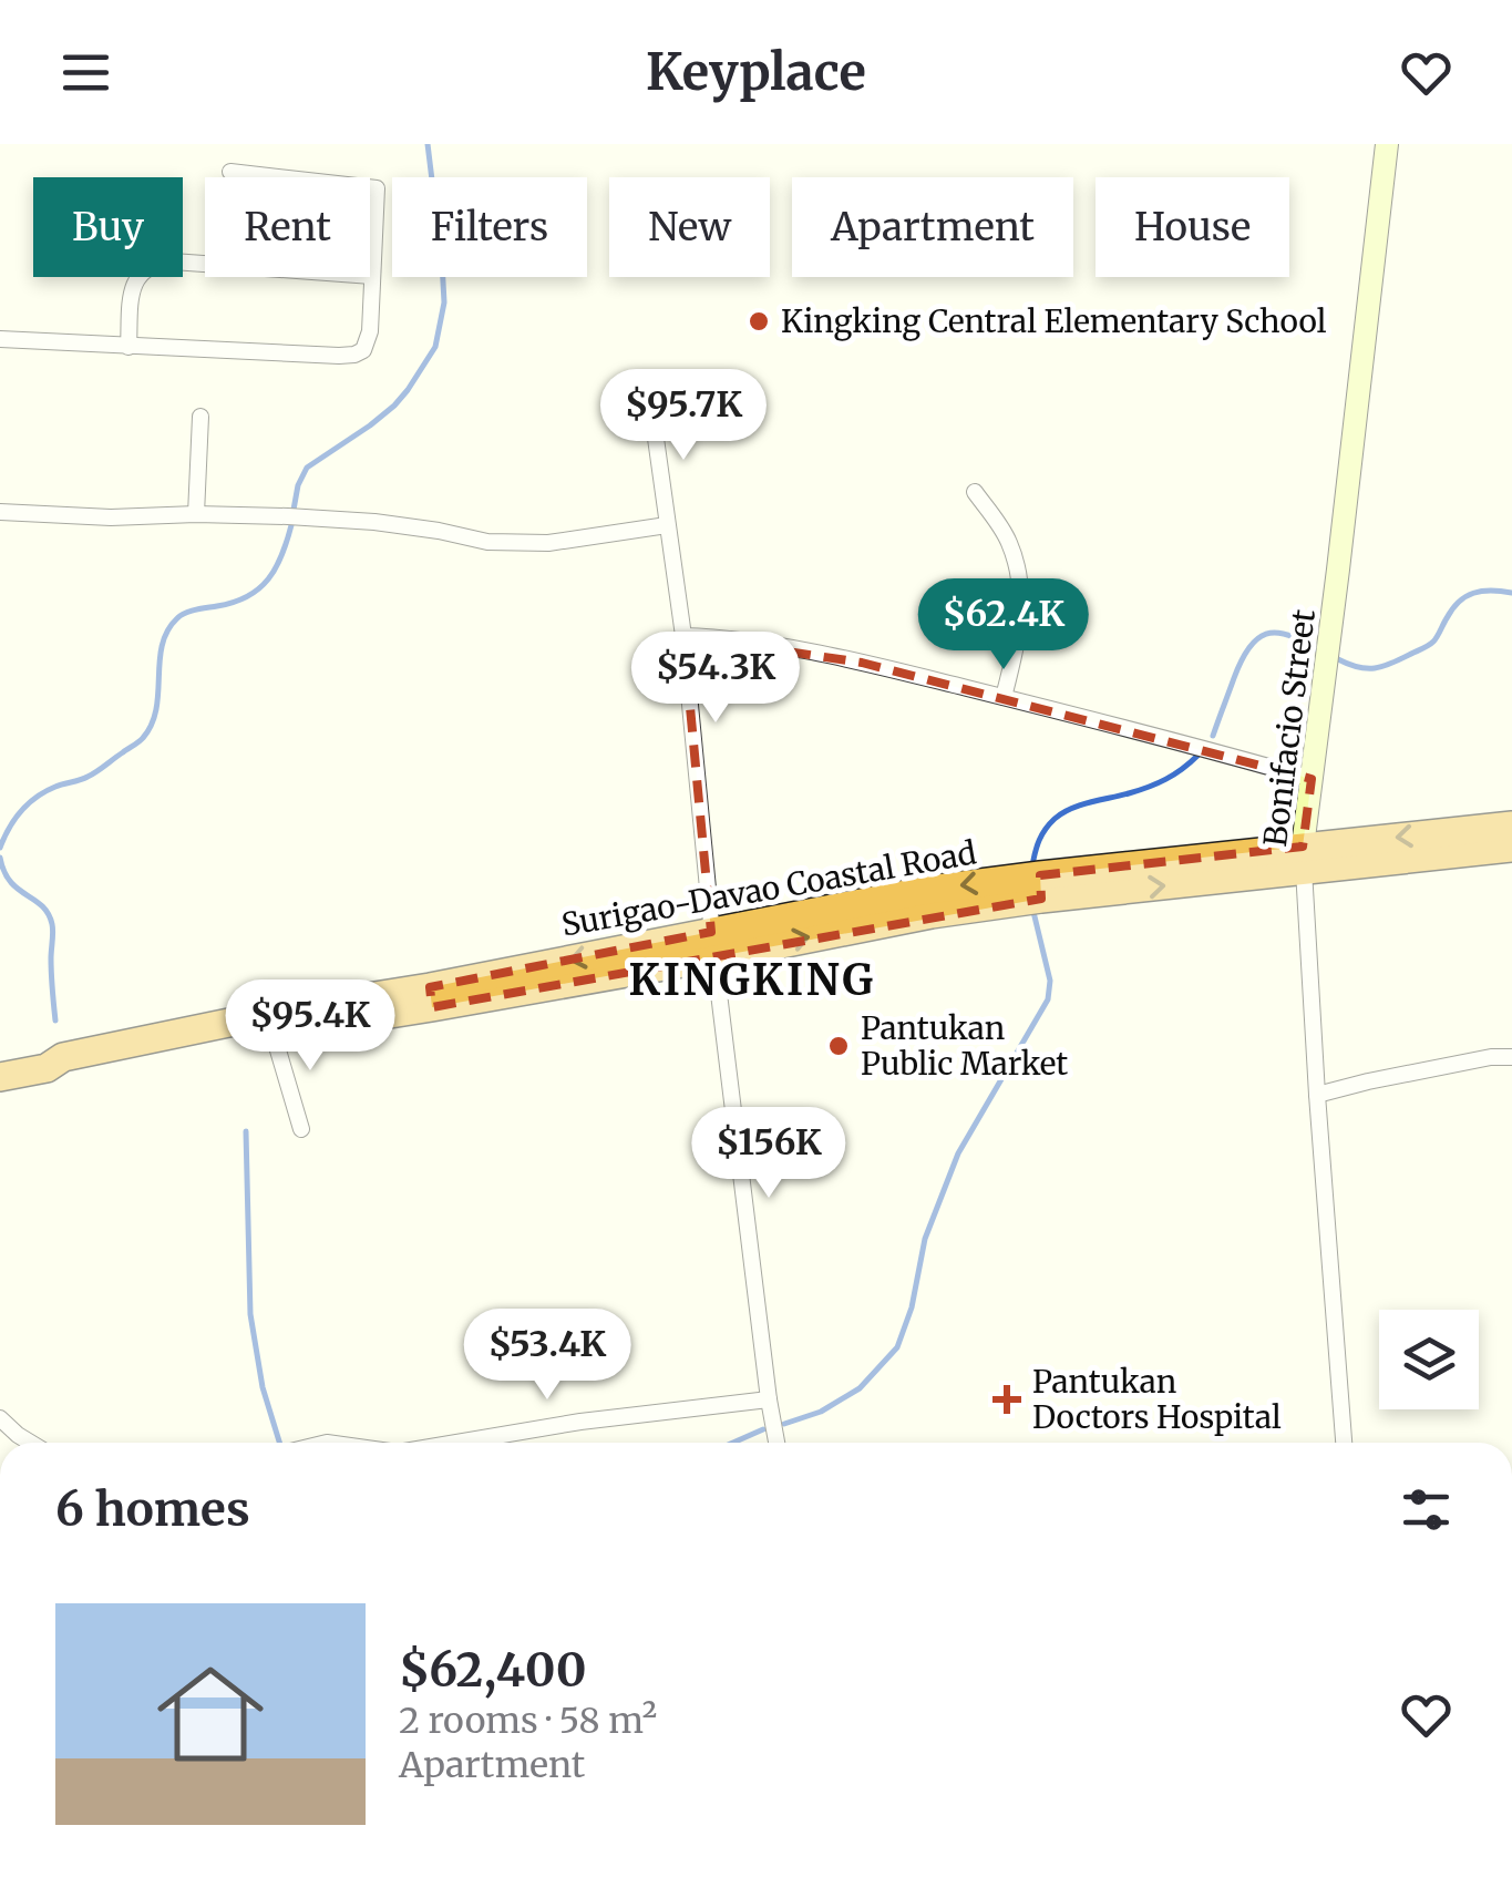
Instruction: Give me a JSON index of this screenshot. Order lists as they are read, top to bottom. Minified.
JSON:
{"streets":{"highway":["Surigao-Davao Coastal Road"],"street":["Bonifacio Street"]},"crossings":[["Bonifacio Street","Surigao-Davao Coastal Road"]],"districts":["KINGKING"],"places":{"other":["Kingking Central Elementary School","Pantukan Public Market"],"health":["Pantukan Doctors Hospital"]},"page":{"header":"Keyplace","chip":["Buy","Rent","Filters","New","Apartment","House"],"price":["$95.7K","$62.4K","$54.3K","$95.4K","$156K","$53.4K"],"heading":"6 homes","list":[{"name":"$62,400","note":"2 rooms · 58 m² · Apartment"}]}}
